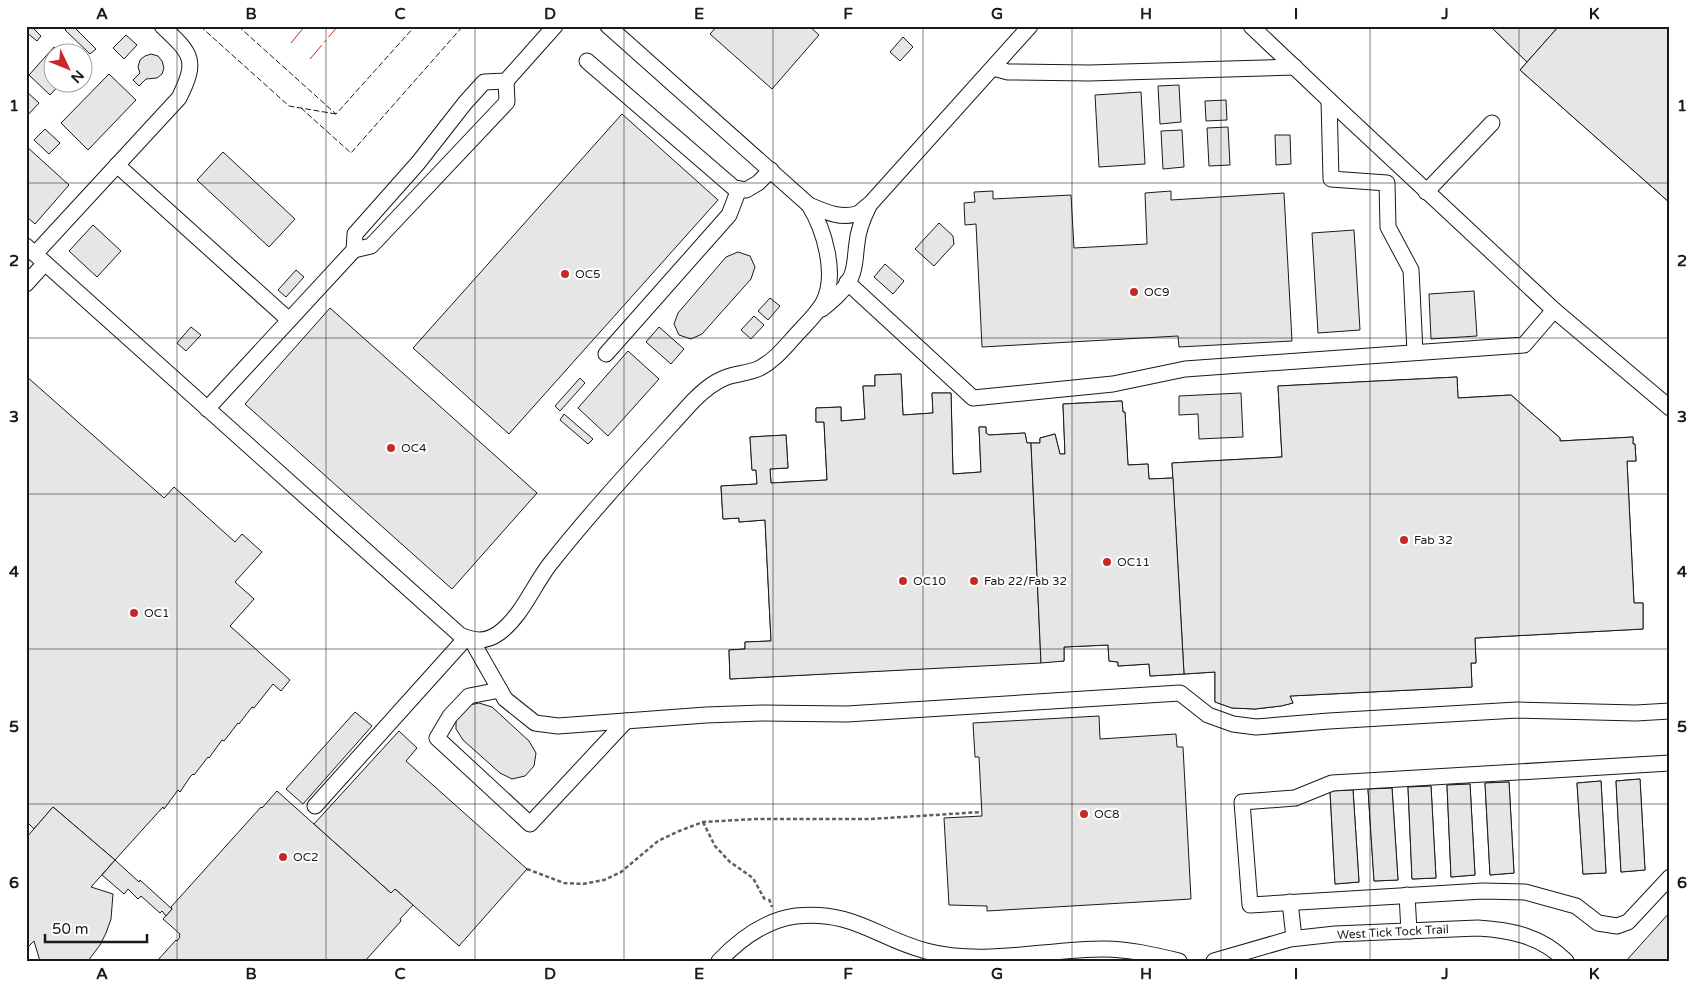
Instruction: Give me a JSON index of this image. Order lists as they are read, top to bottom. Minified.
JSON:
{"streets":{"street":["West Tick Tock Trail"]},"places":["OC5","OC9","OC4","Fab 32","OC11","OC10","Fab 22/Fab 32","OC1","OC8","OC2"],"scale_bar":"50 m","north":"bottom right","grid":{"columns":["A","B","C","D","E","F","G","H","I","J","K"],"rows":["1","2","3","4","5","6"]}}
